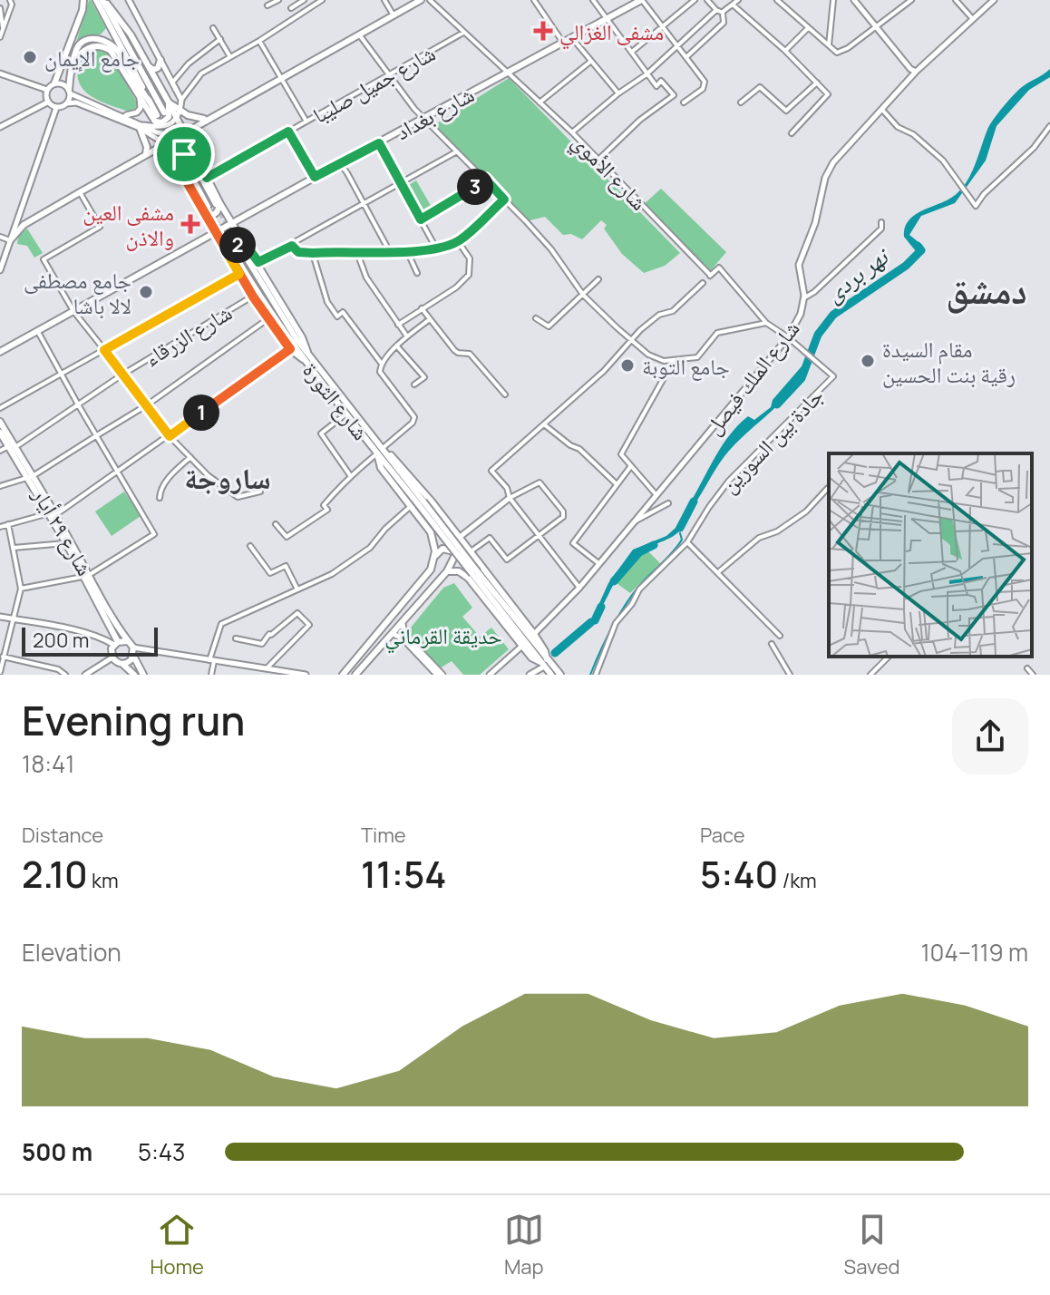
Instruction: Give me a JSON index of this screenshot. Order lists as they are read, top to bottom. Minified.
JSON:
{"streets":{"main road":["شارع بغداد","شارع الثورة","شارع ٢٩ أيار"],"street":["شارع جميل صليبا","شارع الأموي","شارع الزرقاء","شارع الملك فيصل","جادة بين السورين"]},"crossings":[["شارع جميل صليبا","شارع الأموي"],["شارع بغداد","شارع الأموي"],["شارع الزرقاء","شارع ٢٩ أيار"],["شارع الملك فيصل","جادة بين السورين"]],"districts":["دمشق","ساروجة"],"water":["نهر بردى"],"parks":["حديقة القرماني"],"places":{"health":["مشفى الغزالي","مشفى العين والاذن"],"other":["جامع الإيمان","جامع مصطفى لالا باشا","مقام السيدة رقية بنت الحسين","جامع التوبة"]},"scale_bar":"200 m","page":{"pins":["3","2","1"],"scale":"200 m","heading":["Evening run","18:41"],"stats":[["Distance","2.10 km"],["Time","11:54"],["Pace","5:40 /km"]],"chart":["Elevation","104–119 m"],"list":[{"name":"500 m","note":"5:43"}],"tabs":["Home","Map","Saved"]}}
